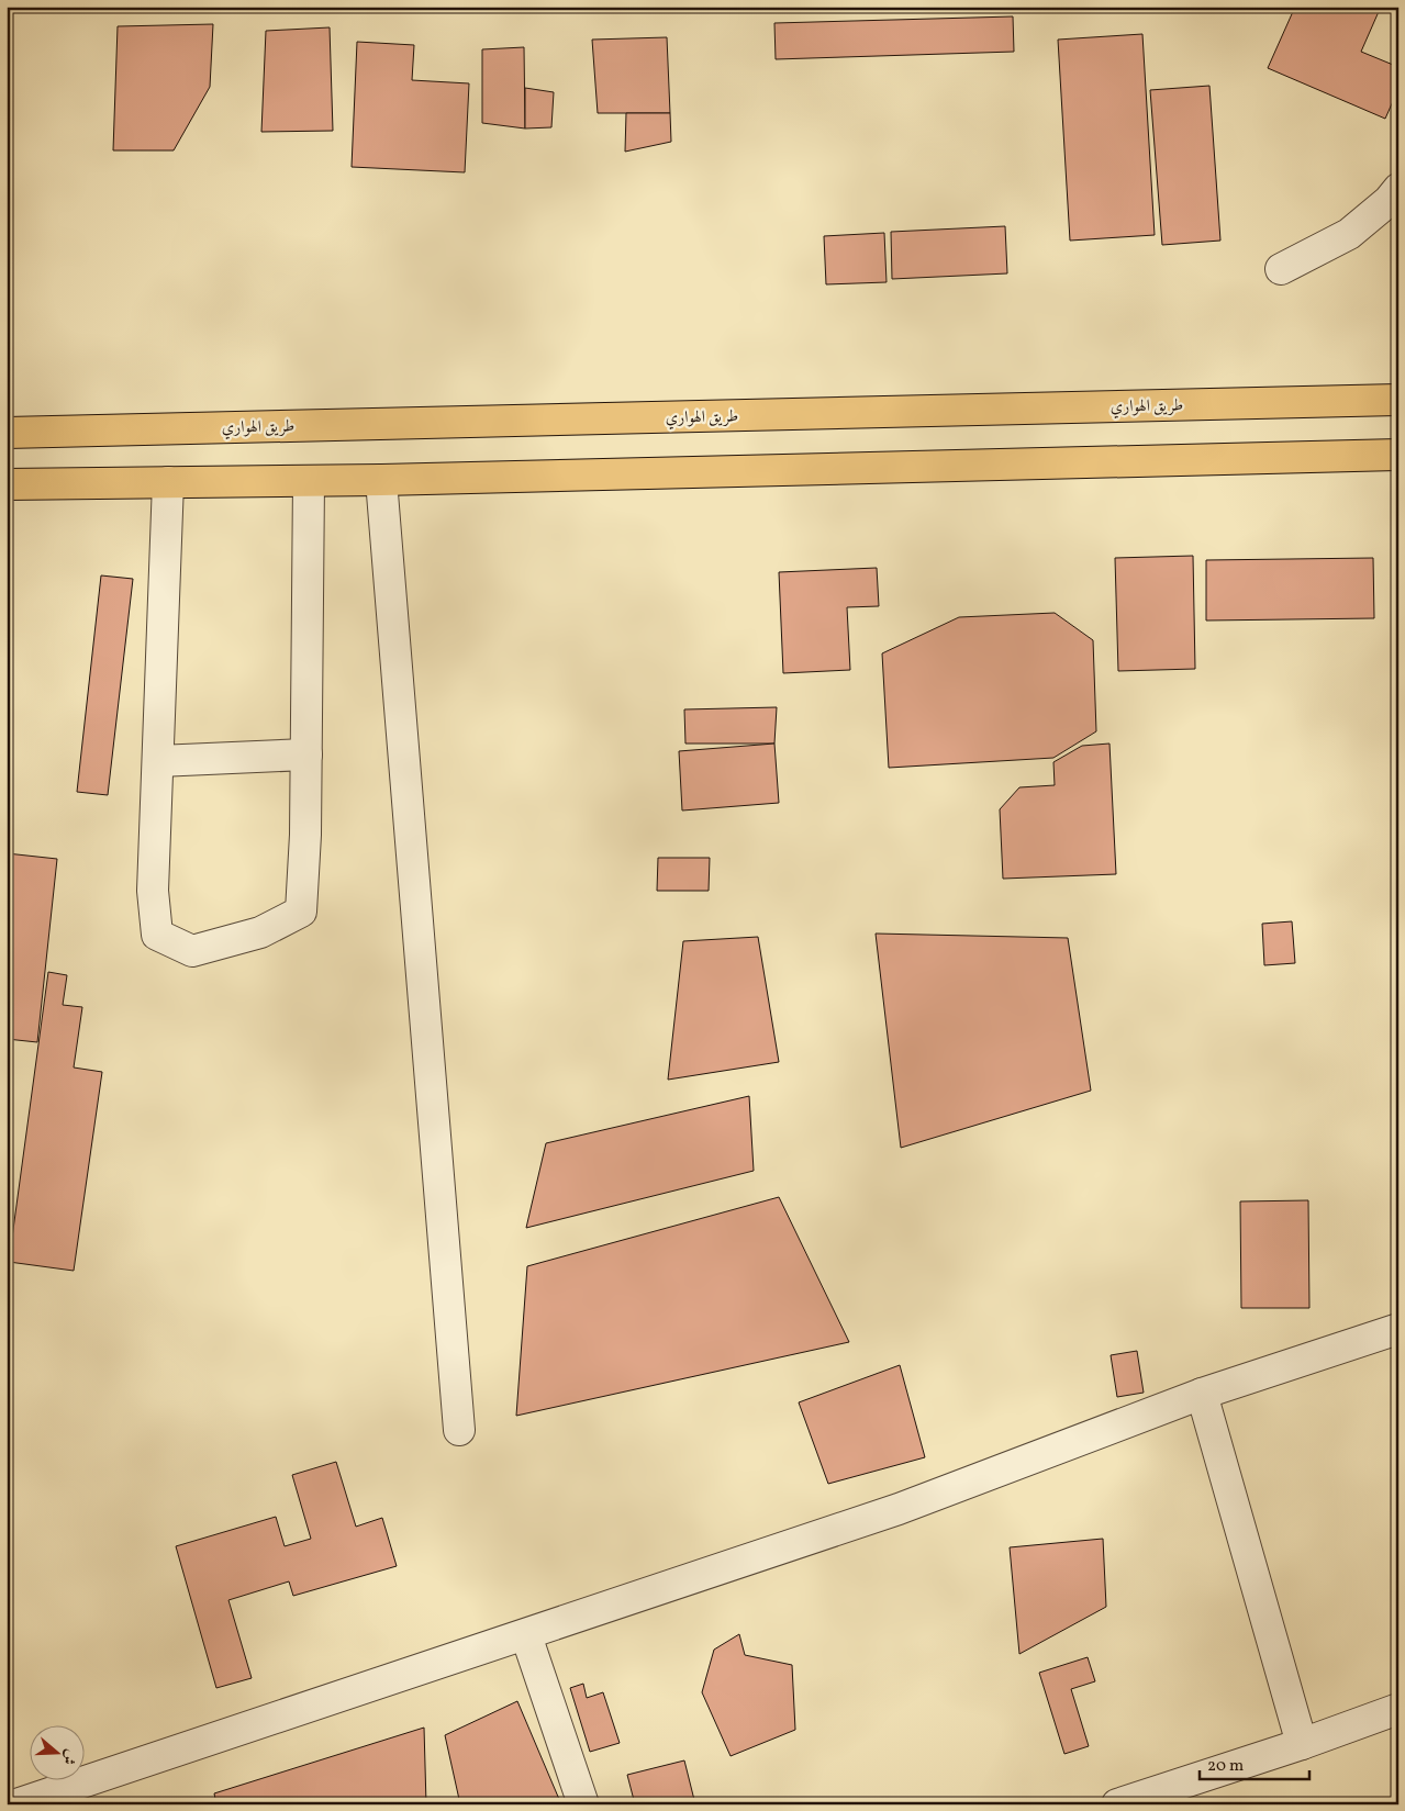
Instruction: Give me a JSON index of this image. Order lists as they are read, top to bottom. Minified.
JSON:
{"streets":{"highway":["طريق الهواري"]},"scale_bar":"20 m","north":"right"}
